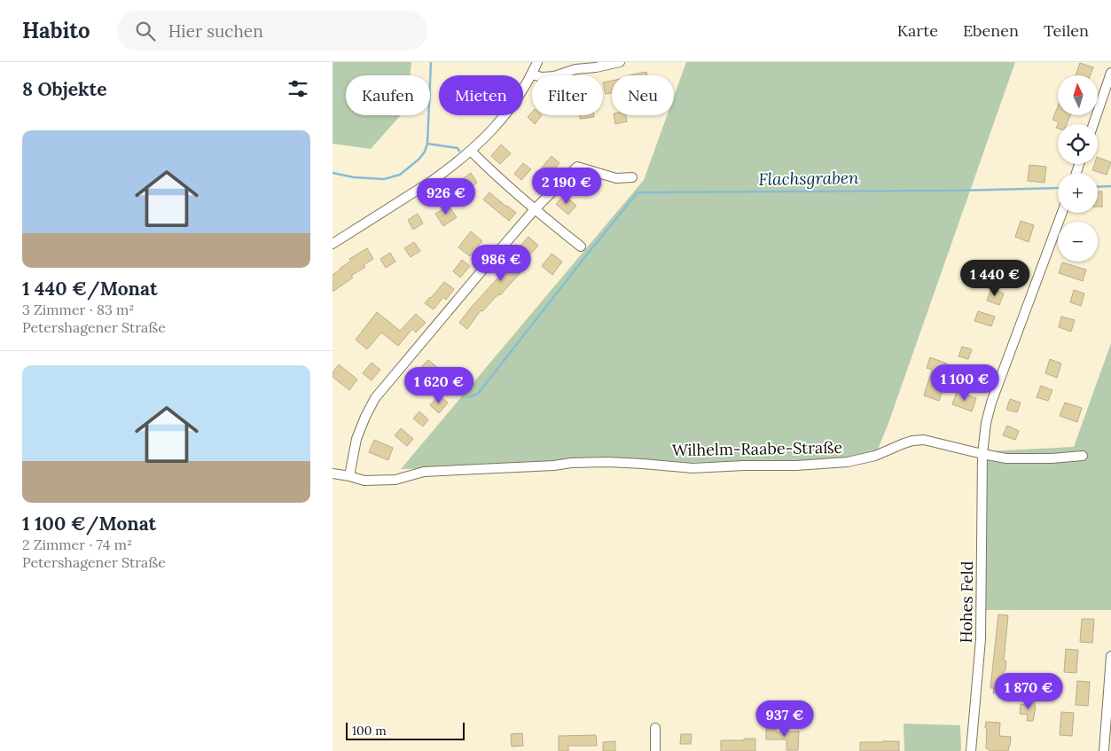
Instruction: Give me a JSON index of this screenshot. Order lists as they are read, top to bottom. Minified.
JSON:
{"streets":{"street":["Wilhelm-Raabe-Straße","Hohes Feld"]},"crossings":[["Wilhelm-Raabe-Straße","Hohes Feld"]],"water":["Flachsgraben"],"scale_bar":"100 m","north":"top","page":{"header":"Habito","search":"Hier suchen","nav":["Karte","Ebenen","Teilen"],"heading":"8 Objekte","map_buttons":["+","−"],"chip":["Kaufen","Mieten","Filter","Neu"],"list":[{"name":"1 440 €/Monat","note":"3 Zimmer · 83 m² · Petershagener Straße"},{"name":"1 100 €/Monat","note":"2 Zimmer · 74 m² · Petershagener Straße"}],"price":["2 190 €","926 €","986 €","1 440 €","1 100 €","1 620 €","1 870 €","937 €"],"scale":"100 m"}}
